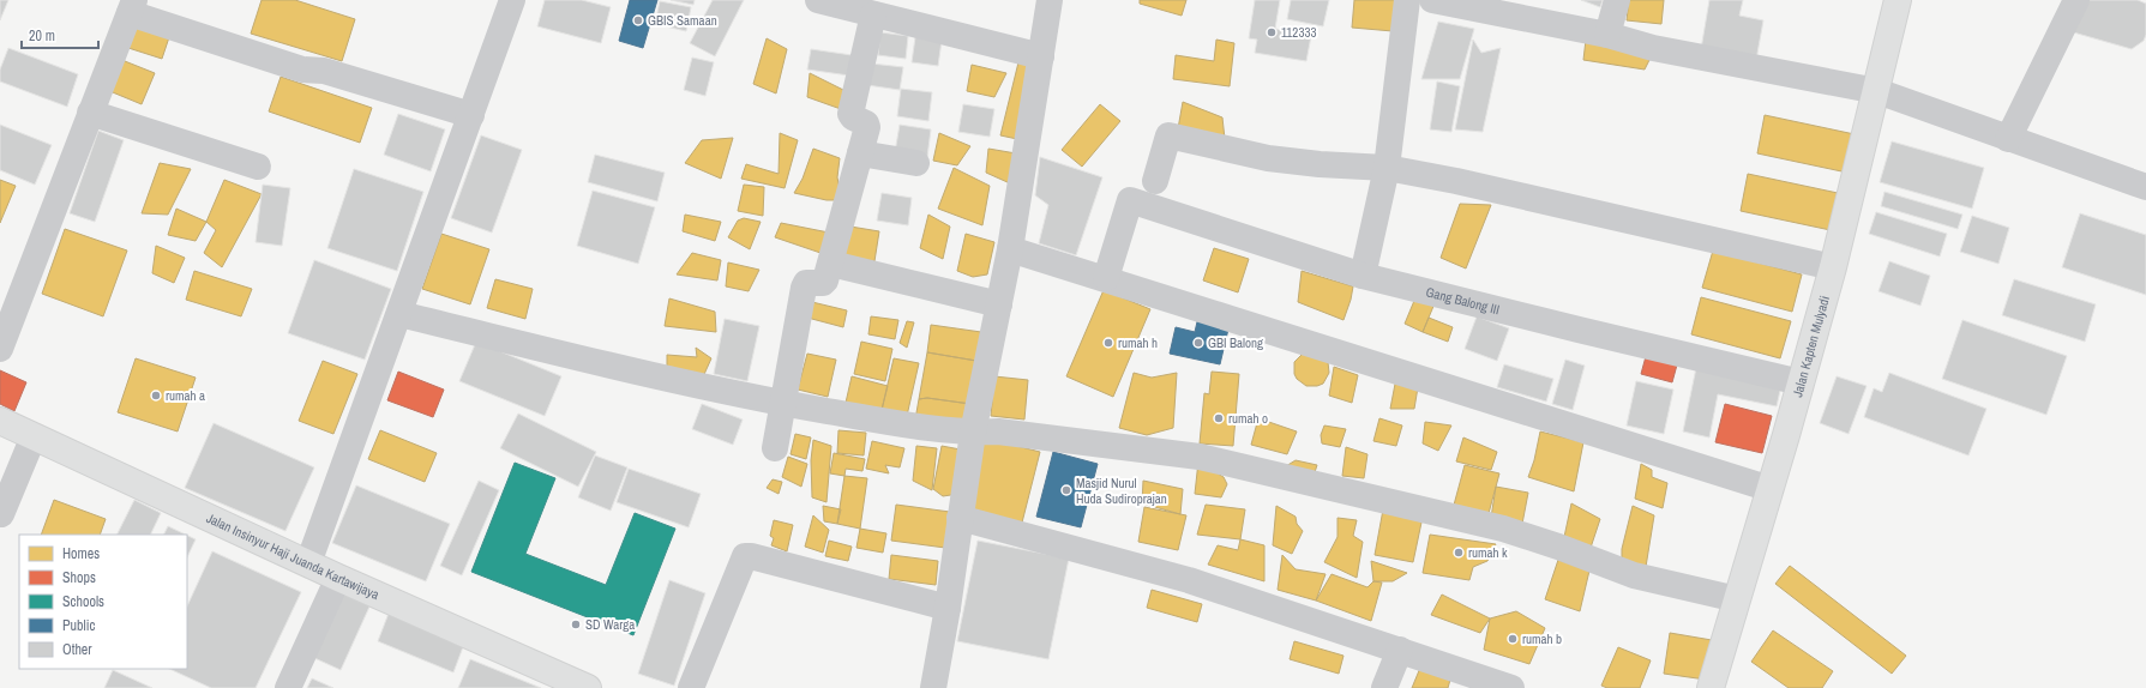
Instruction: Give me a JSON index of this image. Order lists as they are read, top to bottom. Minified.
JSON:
{"streets":{"main road":["Jalan Kapten Mulyadi","Jalan Insinyur Haji Juanda Kartawijaya"],"street":["Gang Balong III"]},"crossings":[["Gang Balong III","Jalan Kapten Mulyadi"]],"places":["GBIS Samaan","112333","rumah h","GBI Balong","rumah a","rumah o","Masjid Nurul Huda Sudiroprajan","rumah k","SD Warga","rumah b"],"legend":["Homes","Shops","Schools","Public","Other"],"scale_bar":"20 m"}
